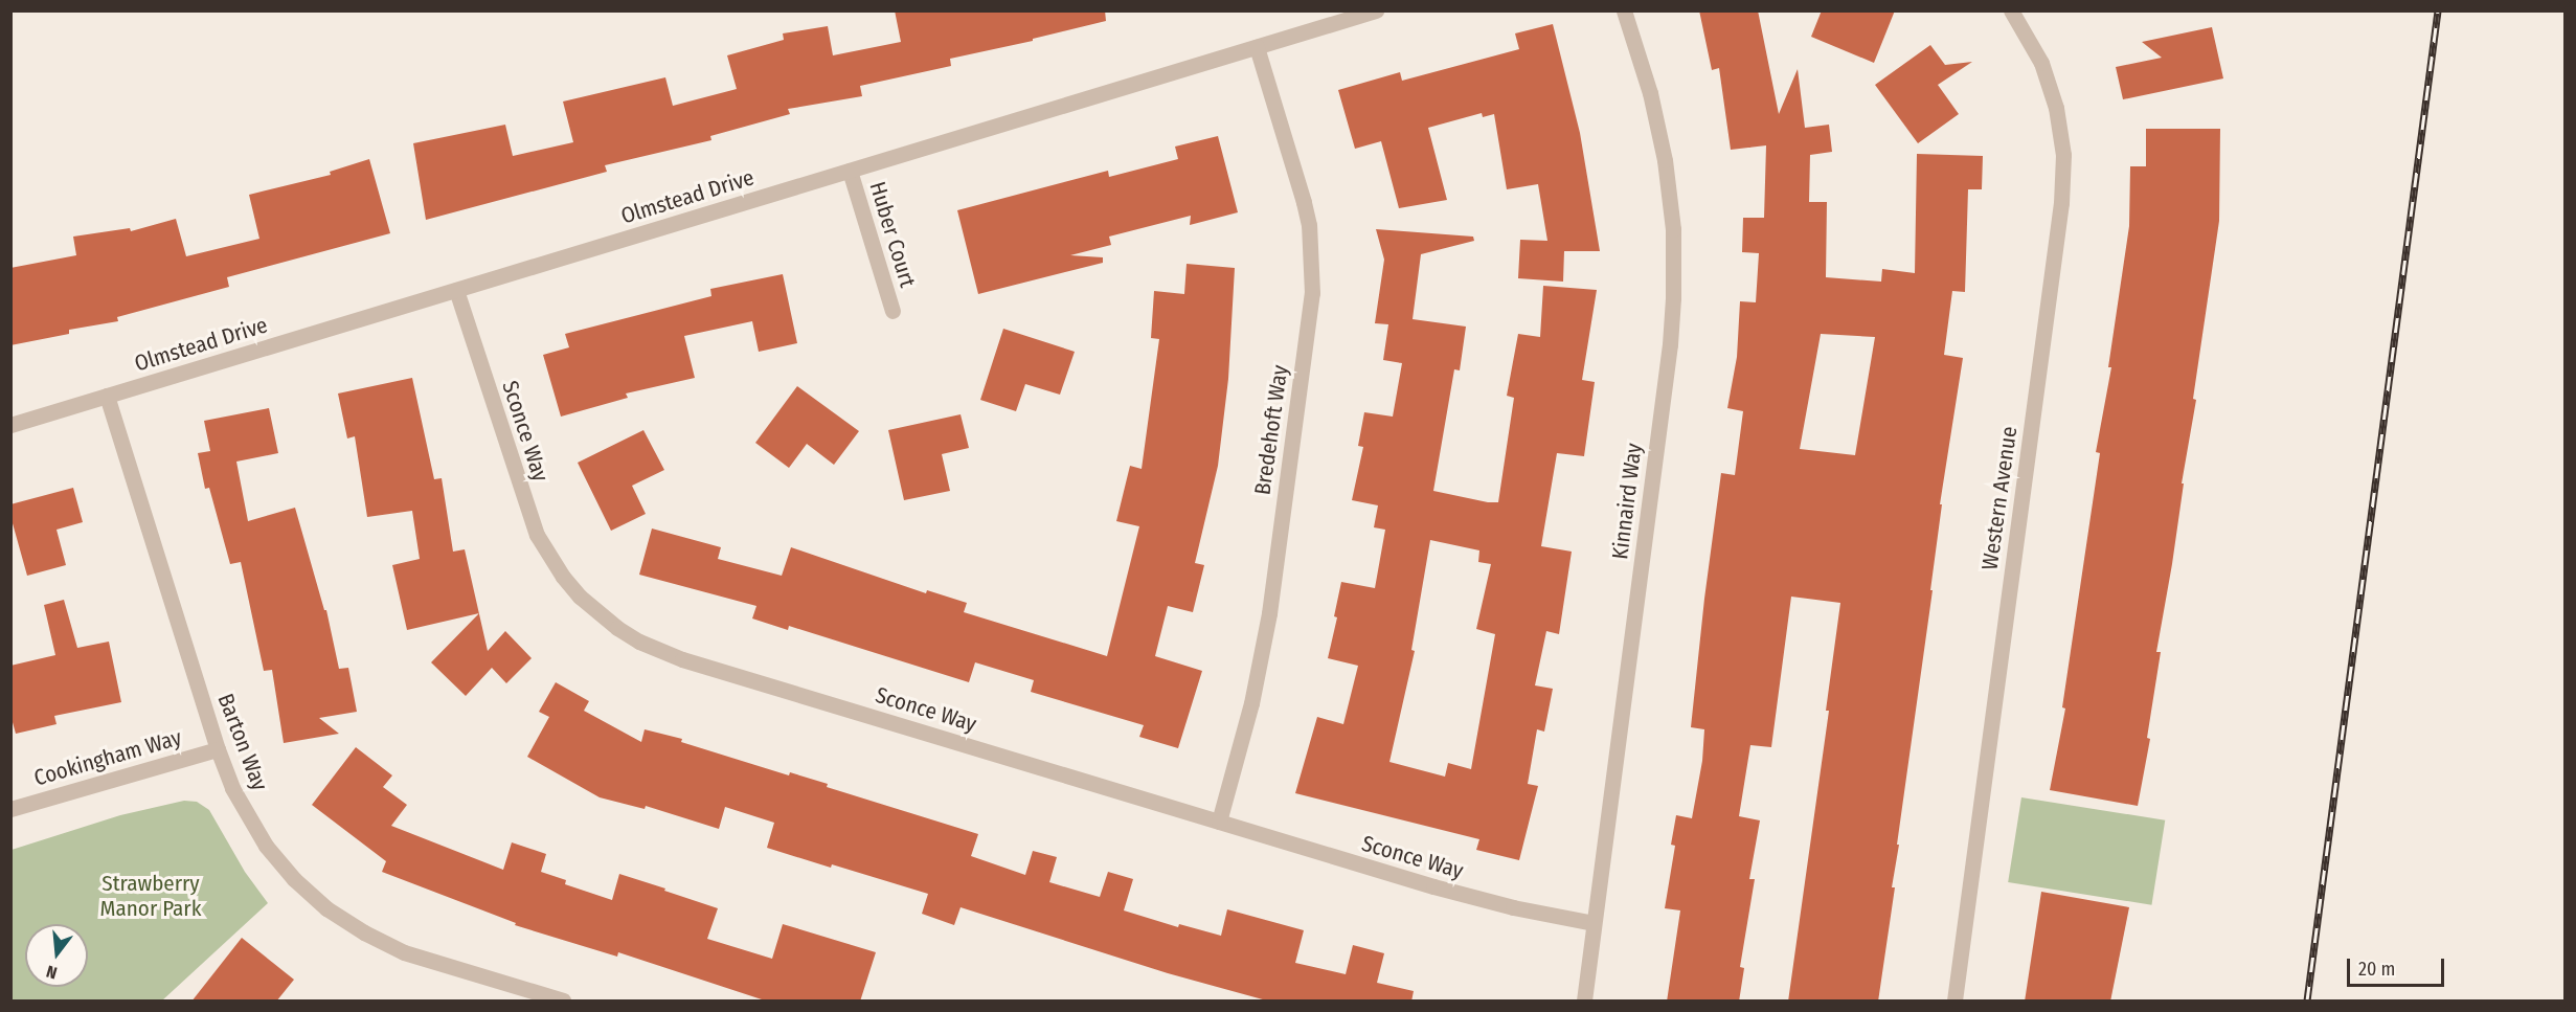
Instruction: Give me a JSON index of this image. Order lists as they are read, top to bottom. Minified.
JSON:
{"streets":{"street":["Olmstead Drive","Huber Court","Bredehoft Way","Sconce Way","Western Avenue","Kinnaird Way","Barton Way","Cookingham Way"]},"crossings":[["Olmstead Drive","Huber Court"],["Olmstead Drive","Bredehoft Way"],["Olmstead Drive","Sconce Way"],["Olmstead Drive","Barton Way"],["Bredehoft Way","Sconce Way"],["Sconce Way","Kinnaird Way"],["Barton Way","Cookingham Way"]],"parks":["Strawberry Manor Park"],"scale_bar":"20 m","north":"bottom"}
